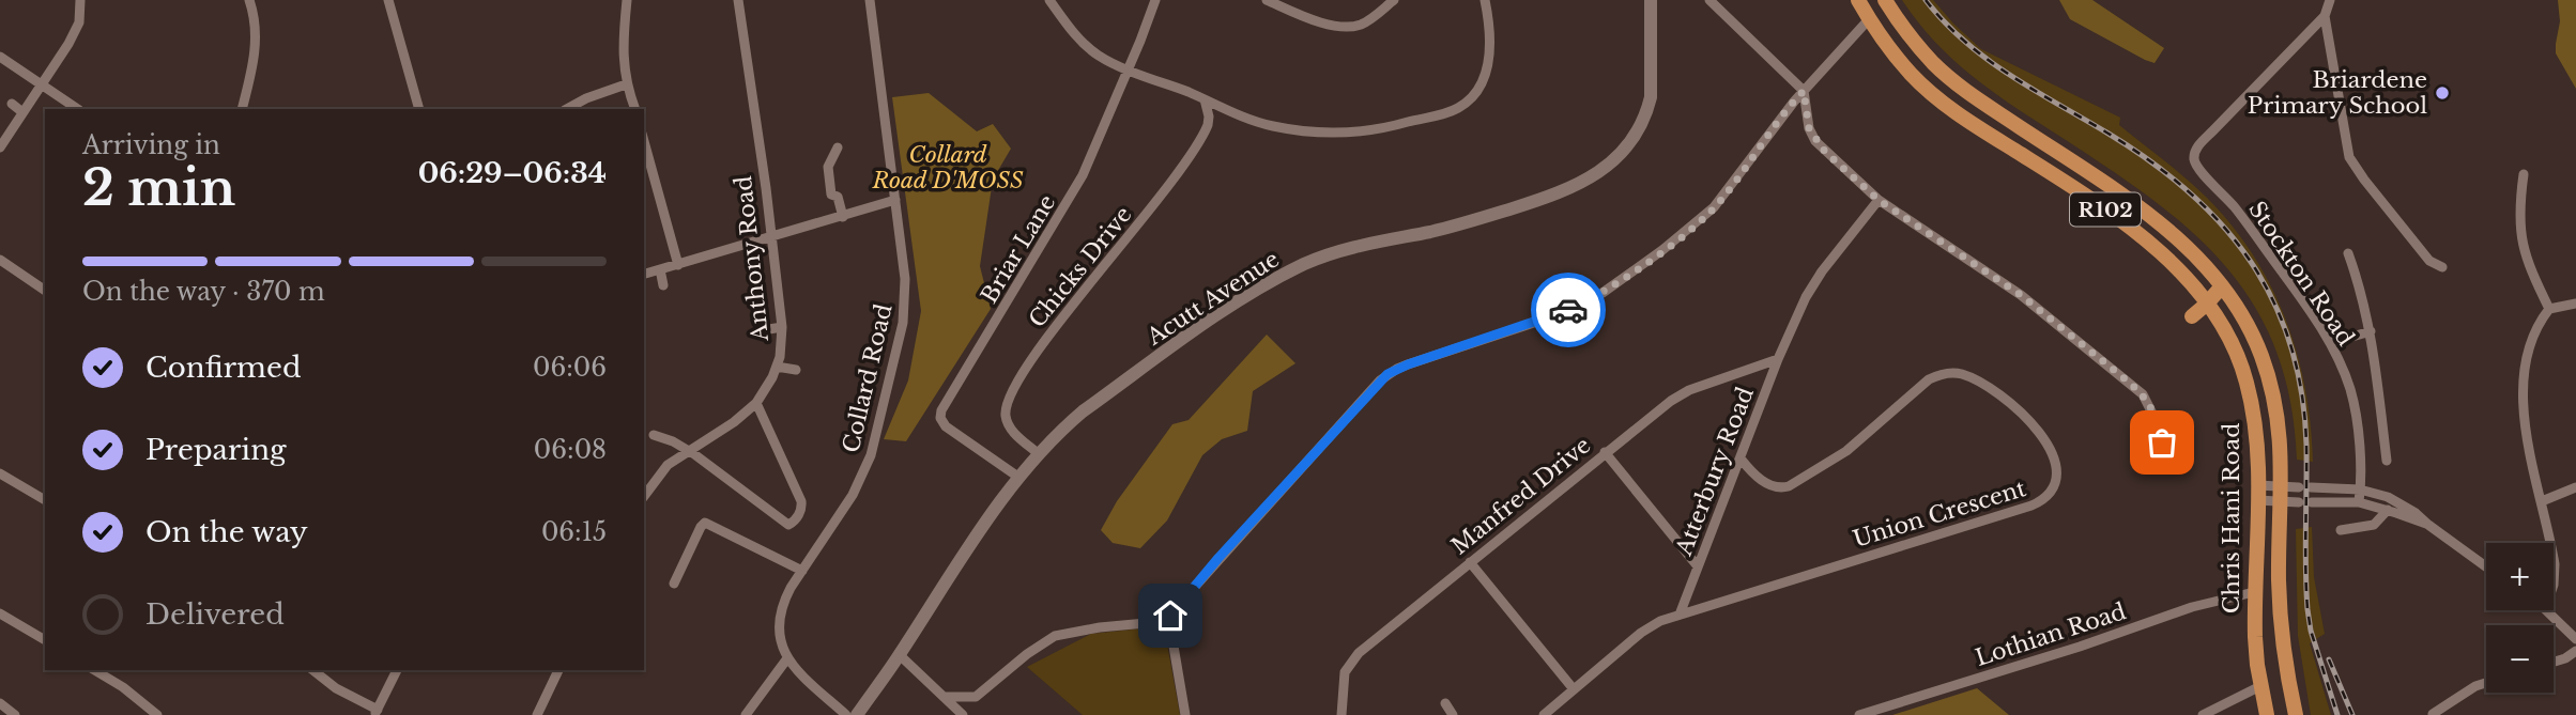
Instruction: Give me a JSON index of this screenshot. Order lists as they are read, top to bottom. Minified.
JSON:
{"streets":{"main road":["R102","Chris Hani Road"],"street":["Briar Lane","Anthony Road","Chicks Drive","Stockton Road","Acutt Avenue","Collard Road","Atterbury Road","Manfred Drive","Union Crescent","Lothian Road"]},"crossings":[["Briar Lane","Acutt Avenue"],["Chicks Drive","Acutt Avenue"],["Atterbury Road","Manfred Drive"],["Atterbury Road","Union Crescent"],["Chris Hani Road","Lothian Road"]],"parks":["Collard Road D'MOSS"],"places":["Briardene Primary School"],"page":{"heading":["2 min","Arriving in","06:29–06:34"],"bar":"On the way · 370 m","list":[["Confirmed","06:06"],["Preparing","06:08"],["On the way","06:15"],"Delivered"],"map_buttons":["+","−"]}}
